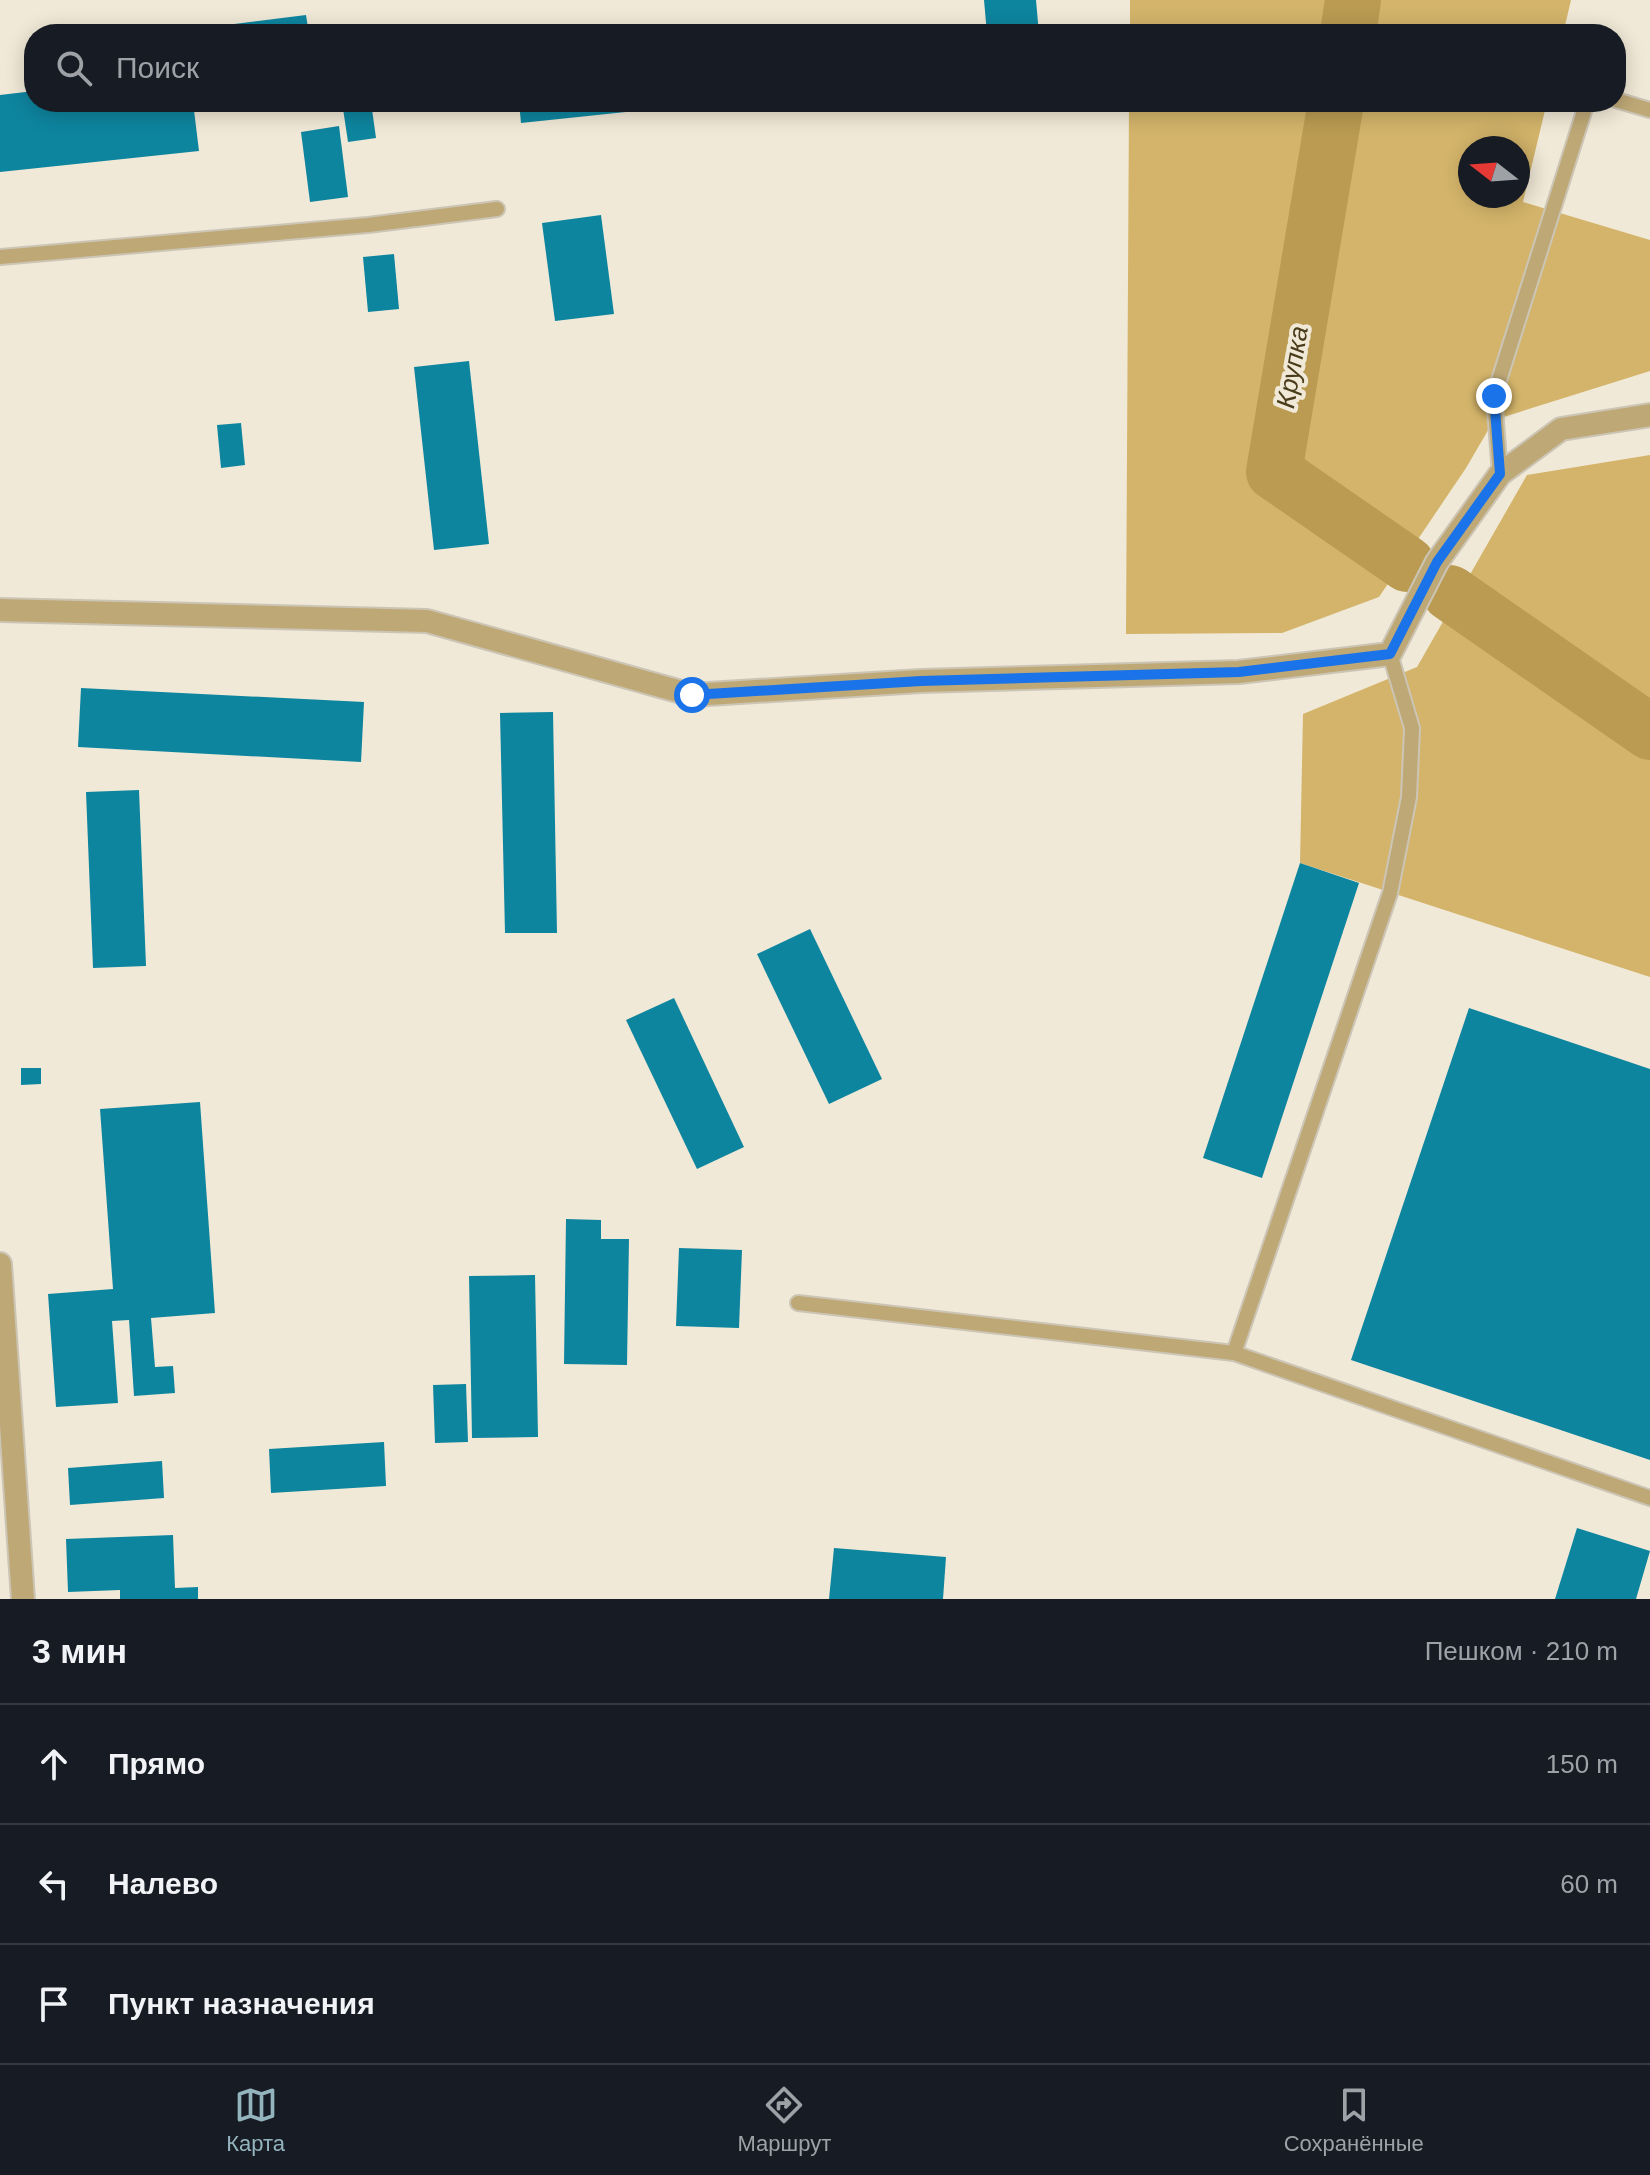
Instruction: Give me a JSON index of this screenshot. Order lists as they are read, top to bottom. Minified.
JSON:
{"water":["Крупка"],"north":"left","page":{"search":"Поиск","heading":["3 мин","Пешком · 210 m"],"list":[["Прямо","150 m"],["Налево","60 m"],"Пункт назначения"],"nav":["Карта","Маршрут","Сохранённые"]}}
